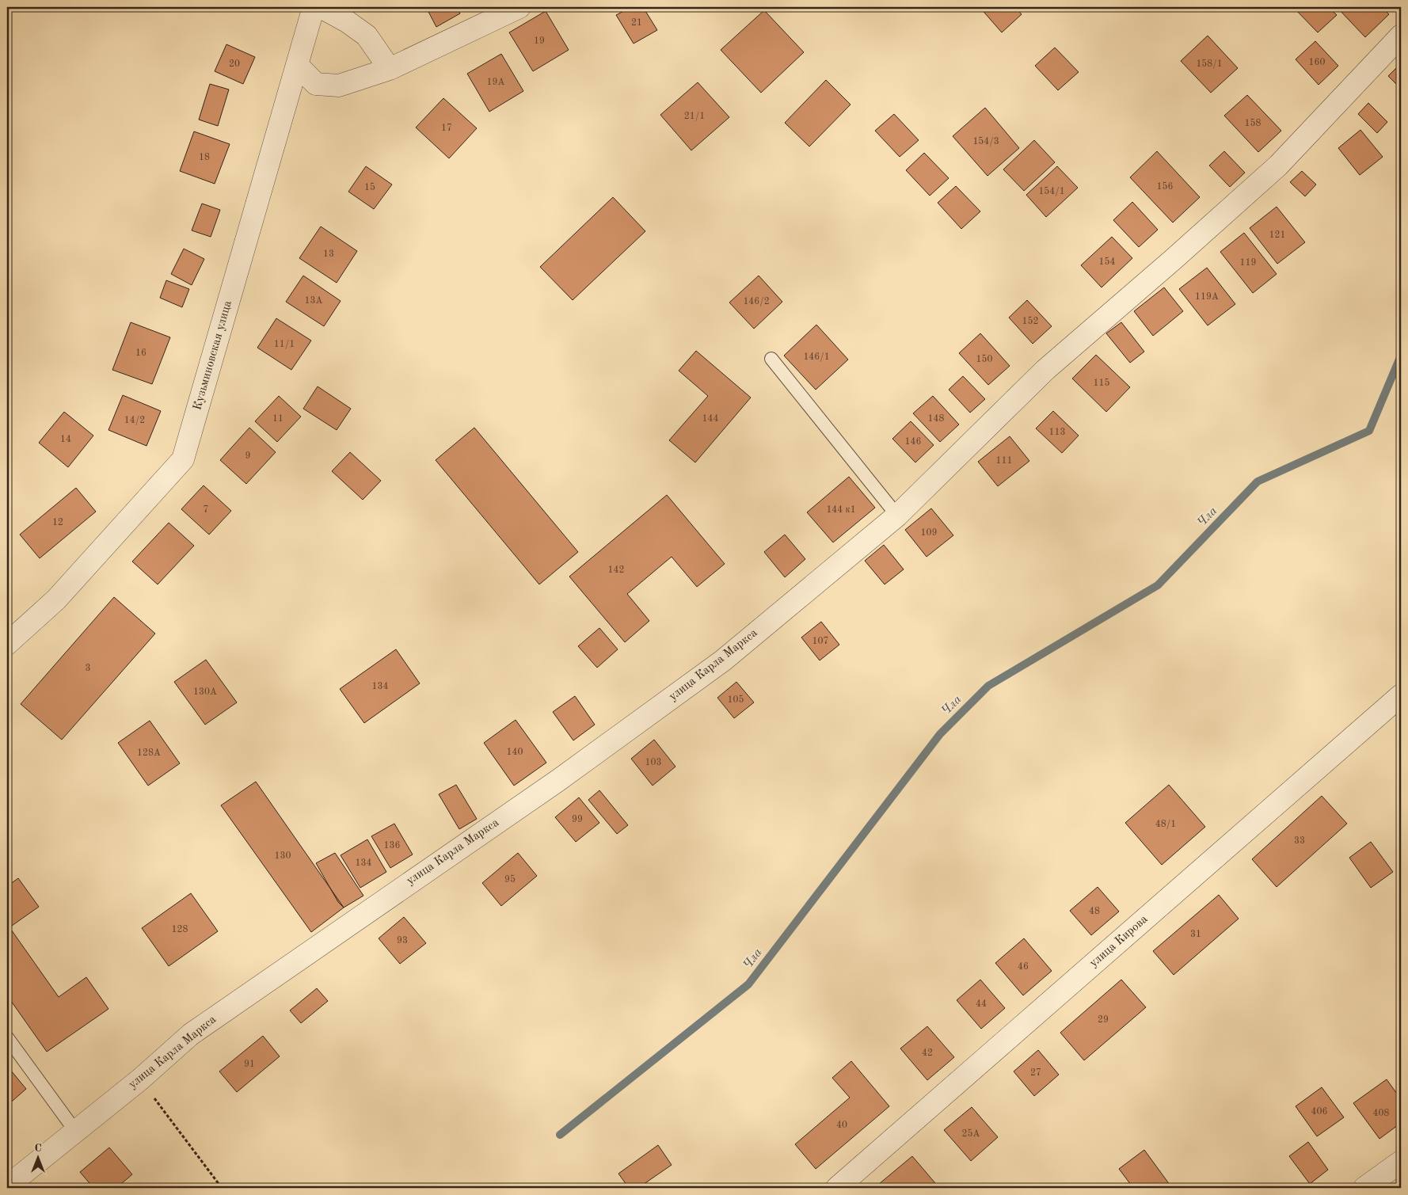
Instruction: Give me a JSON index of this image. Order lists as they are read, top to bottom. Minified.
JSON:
{"streets":{"street":["Кузьминовская улица","улица Карла Маркса","улица Кирова"]},"water":["Чла"],"house_numbers":["21","19","160","20","158/1","19А","21/1","158","17","154/3","18","156","15","154/1","121","13","154","119","119А","13А","146/2","152","11/1","16","146/1","150","115","11","144","148","14/2","113","14","146","9","111","7","144 к1","12","109","142","107","3","134","130А","105","140","128А","103","99","48/1","33","136","130","134","95","48","128","31","93","46","44","29","42","91","27","406","408","40","25А"],"north":"top"}
